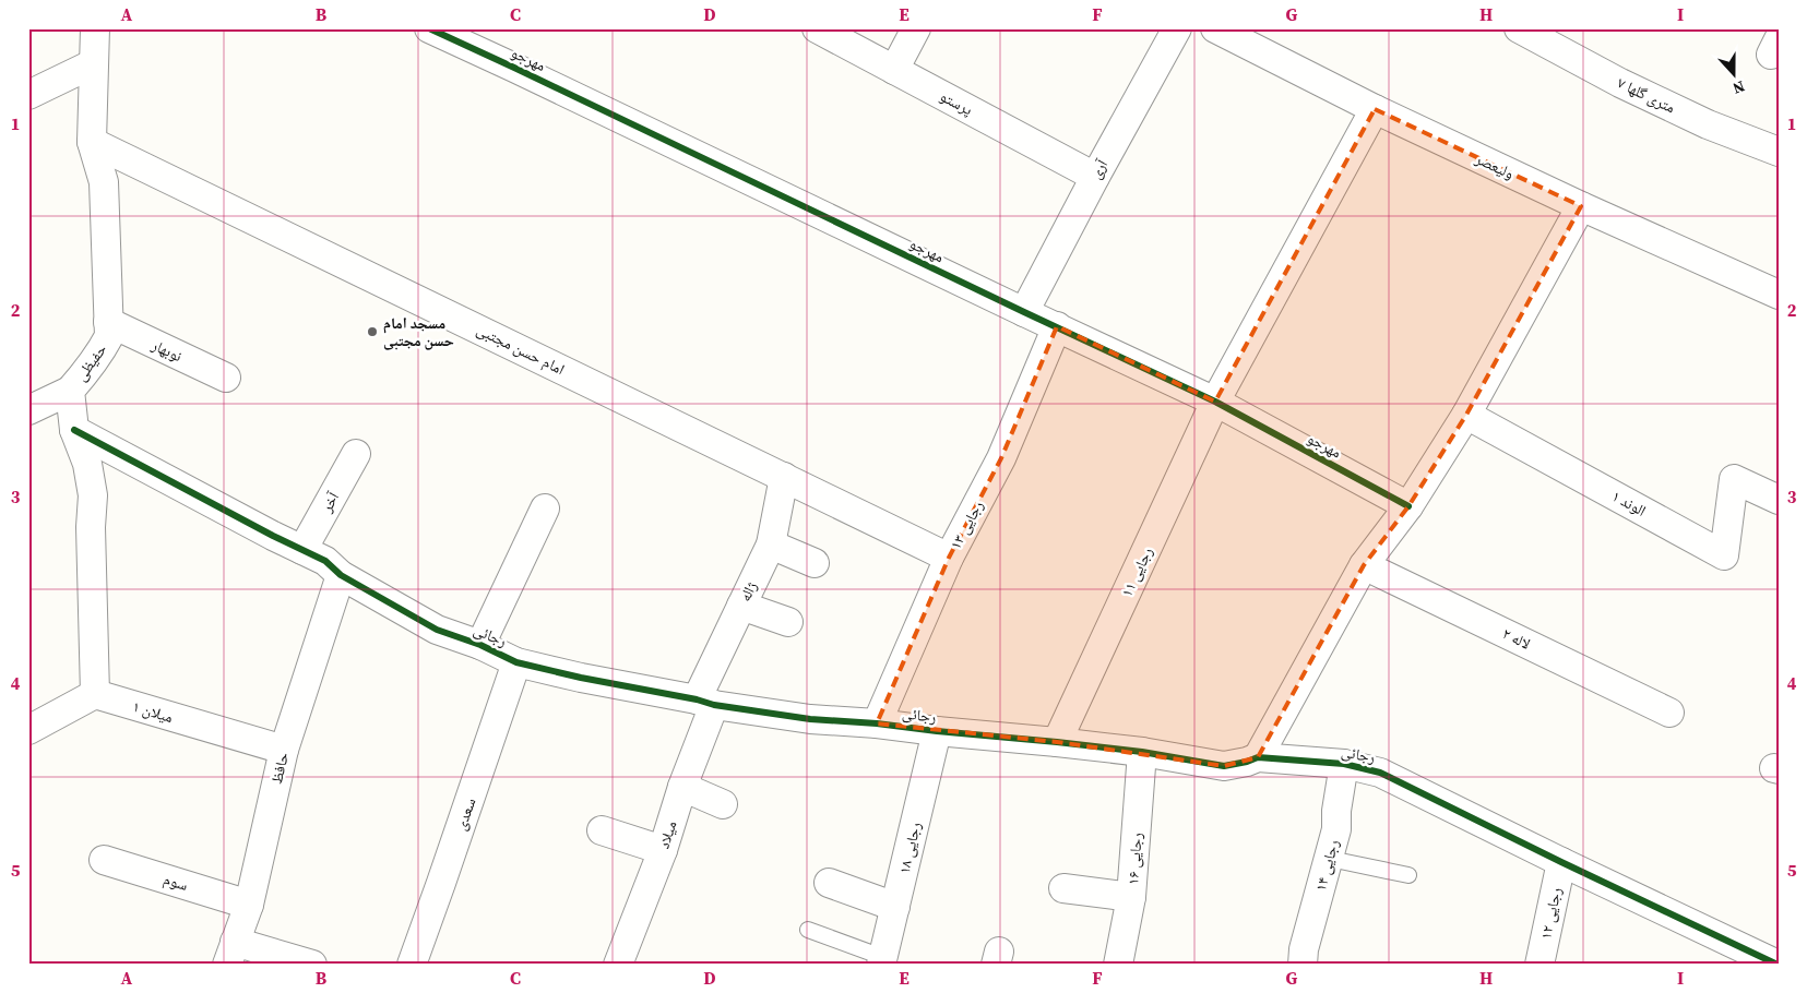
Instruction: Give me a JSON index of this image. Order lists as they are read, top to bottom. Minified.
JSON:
{"streets":{"street":["مهرجو","۷ متری گلها","پرستو","ولیعصر","آری","امام حسن مجتبی","نوبهار","حفیظی","آخر","الوند ۱","رجایی ۱۳","رجایی ۱۱","ژاله","رجائی","لاله ۲","میلان ۱","حافظ","سعدی","میلاد","رجایی ۱۸","رجایی ۱۶","رجایی ۱۴","سوم","رجایی ۱۲"]},"crossings":[["مهرجو","آری"],["مهرجو","رجایی ۱۳"],["مهرجو","رجایی ۱۱"],["پرستو","آری"],["ولیعصر","رجایی ۱۱"],["امام حسن مجتبی","حفیظی"],["امام حسن مجتبی","رجایی ۱۳"],["امام حسن مجتبی","ژاله"],["نوبهار","حفیظی"],["حفیظی","رجائی"],["حفیظی","میلان ۱"],["آخر","رجائی"],["رجایی ۱۳","رجائی"],["رجایی ۱۱","رجائی"],["ژاله","رجائی"],["ژاله","میلاد"],["رجائی","حافظ"],["رجائی","سعدی"],["رجائی","میلاد"],["رجائی","رجایی ۱۸"],["رجائی","رجایی ۱۶"],["رجائی","رجایی ۱۴"],["رجائی","رجایی ۱۲"],["میلان ۱","حافظ"],["حافظ","سوم"]],"places":["مسجد امام حسن مجتبی"],"north":"bottom","grid":{"columns":["A","B","C","D","E","F","G","H","I"],"rows":["1","2","3","4","5"]}}
